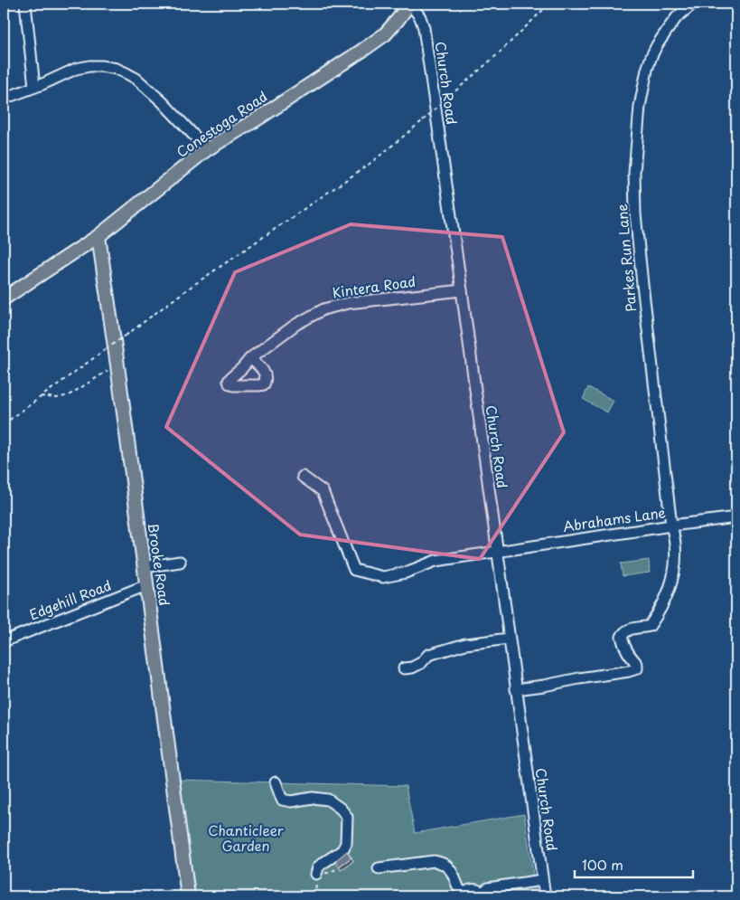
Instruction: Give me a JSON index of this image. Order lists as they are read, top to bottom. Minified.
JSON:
{"streets":{"main road":["Conestoga Road","Brooke Road"],"street":["Church Road","Parkes Run Lane","Kintera Road","Abrahams Lane","Edgehill Road"]},"crossings":[["Church Road","Conestoga Road"],["Church Road","Parkes Run Lane"],["Church Road","Kintera Road"],["Church Road","Abrahams Lane"],["Conestoga Road","Brooke Road"],["Parkes Run Lane","Abrahams Lane"],["Brooke Road","Edgehill Road"]],"parks":["Chanticleer Garden"],"scale_bar":"100 m"}
